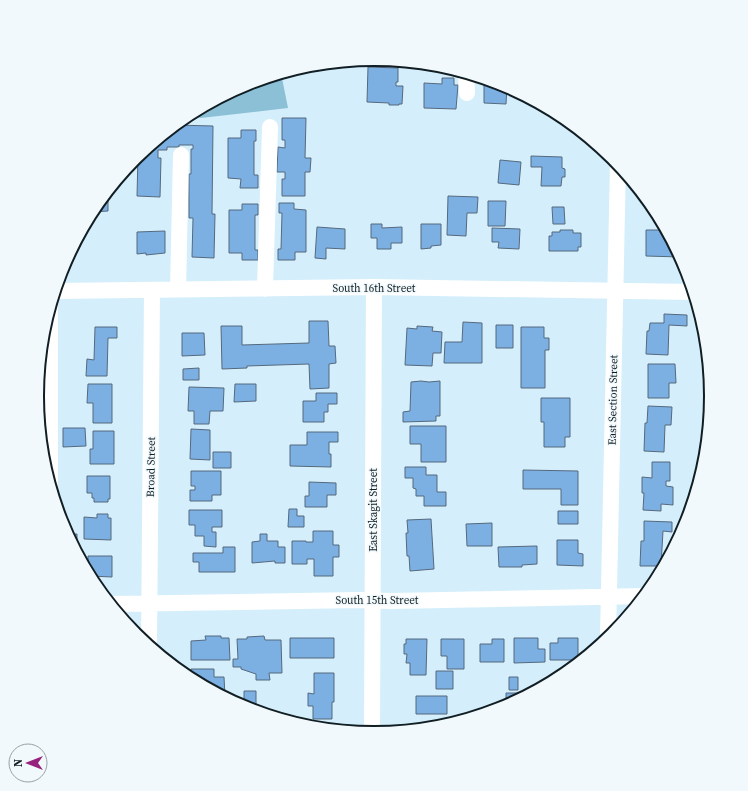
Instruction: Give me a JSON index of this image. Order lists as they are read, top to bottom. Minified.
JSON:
{"streets":{"street":["South 16th Street","East Section Street","Broad Street","East Skagit Street","South 15th Street"]},"crossings":[["South 16th Street","East Section Street"],["South 16th Street","Broad Street"],["South 16th Street","East Skagit Street"],["East Section Street","South 15th Street"],["Broad Street","South 15th Street"],["East Skagit Street","South 15th Street"]],"north":"left"}
